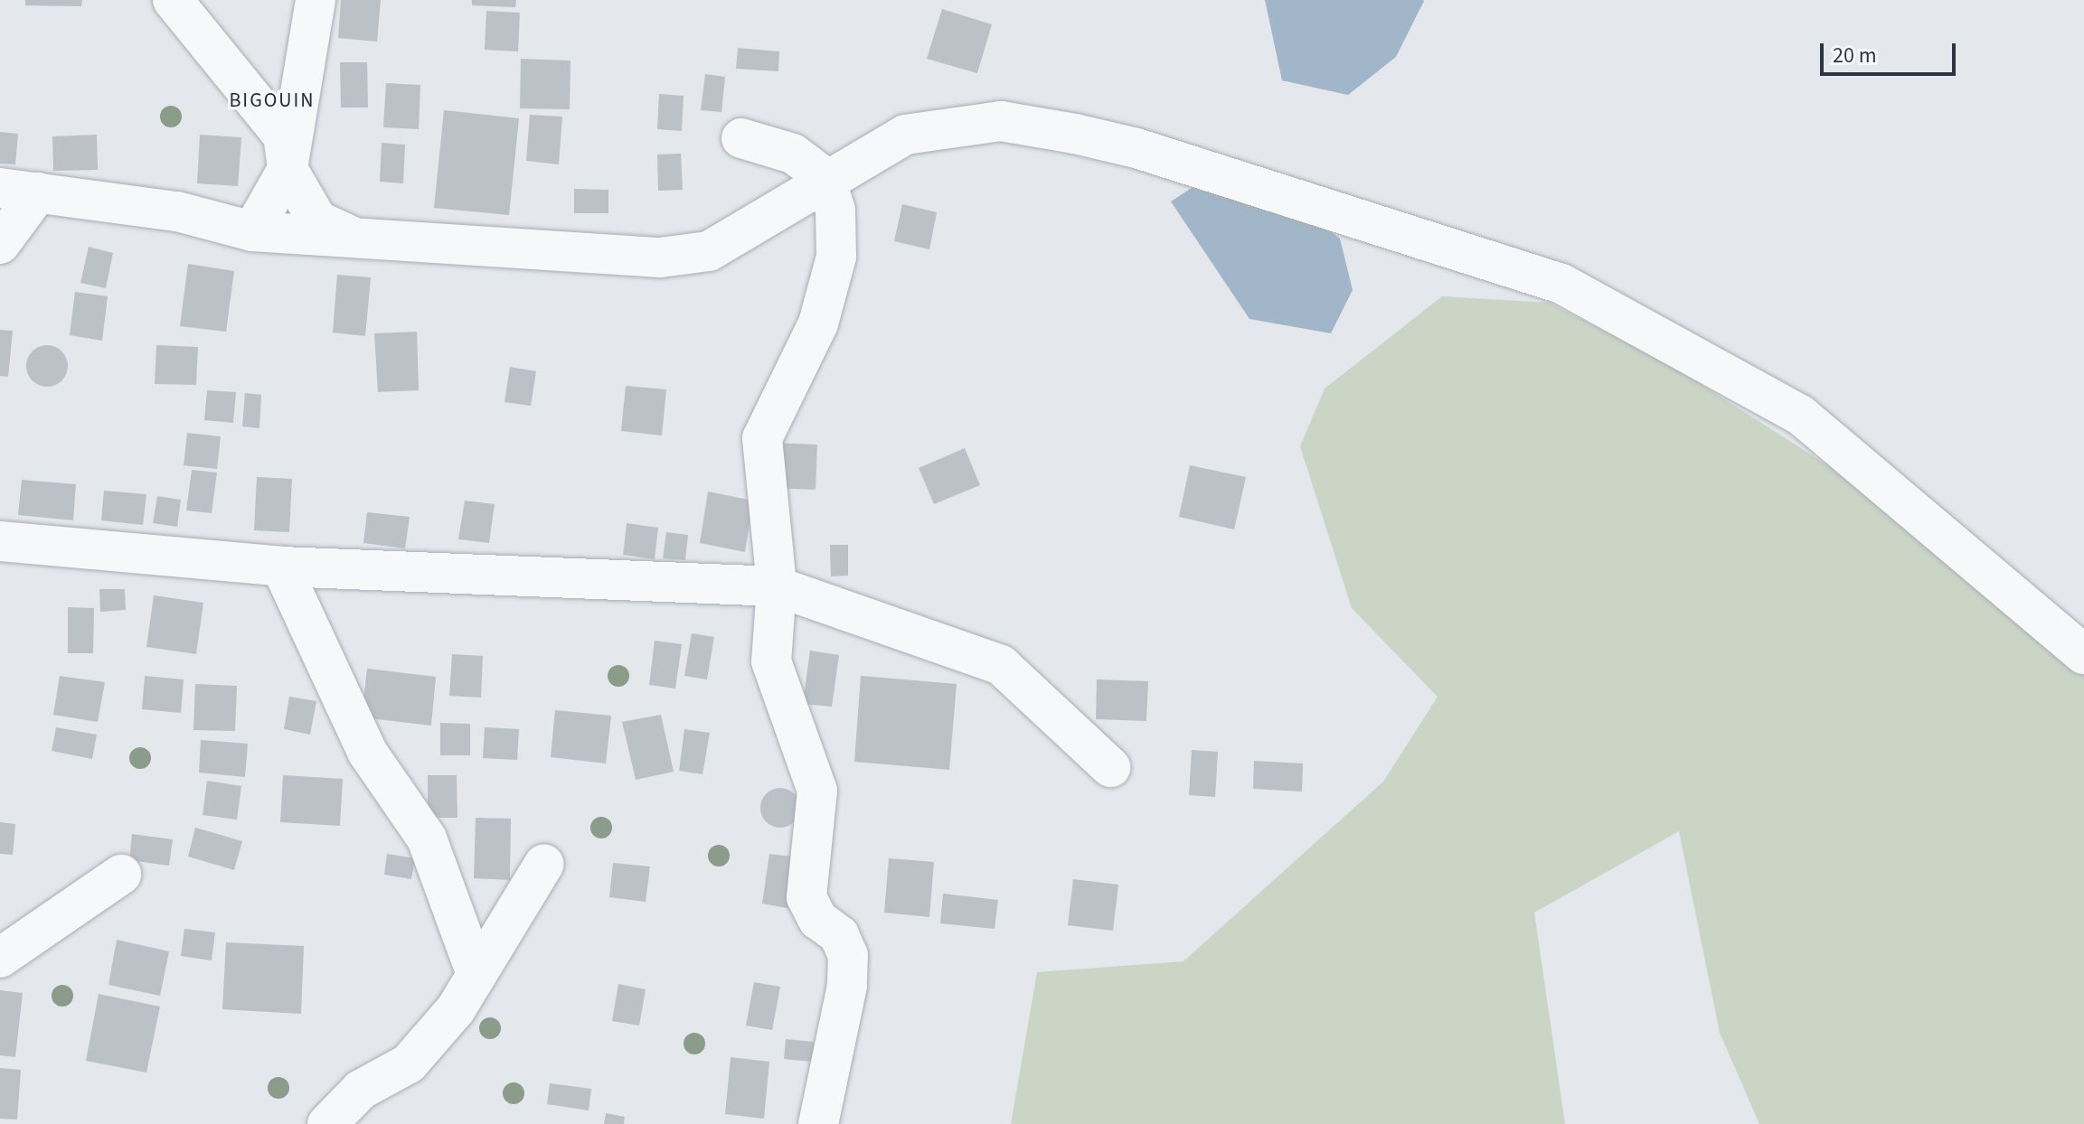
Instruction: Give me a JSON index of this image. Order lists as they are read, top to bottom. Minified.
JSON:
{"districts":["BIGOUIN"],"scale_bar":"20 m"}
